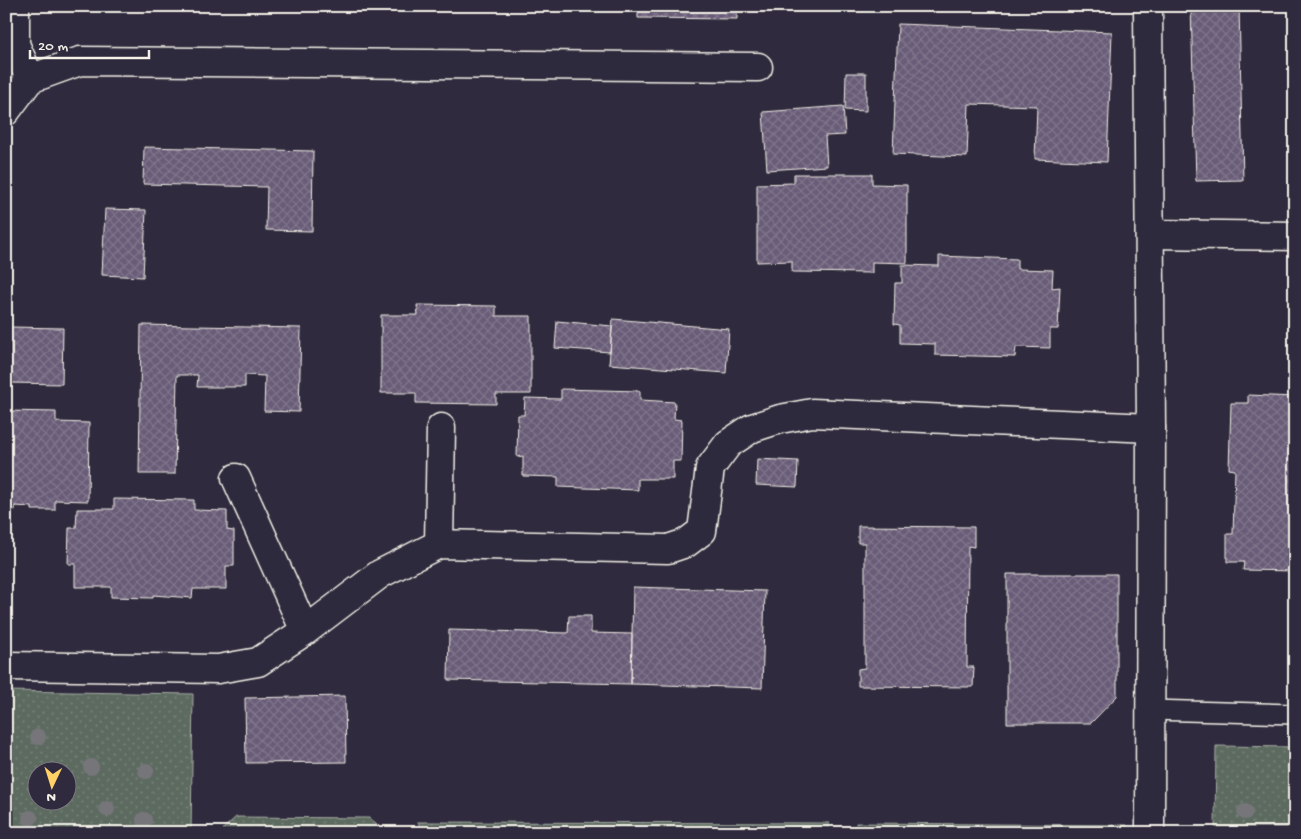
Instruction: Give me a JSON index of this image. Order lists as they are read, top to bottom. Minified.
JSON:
{"scale_bar":"20 m","north":"bottom"}
